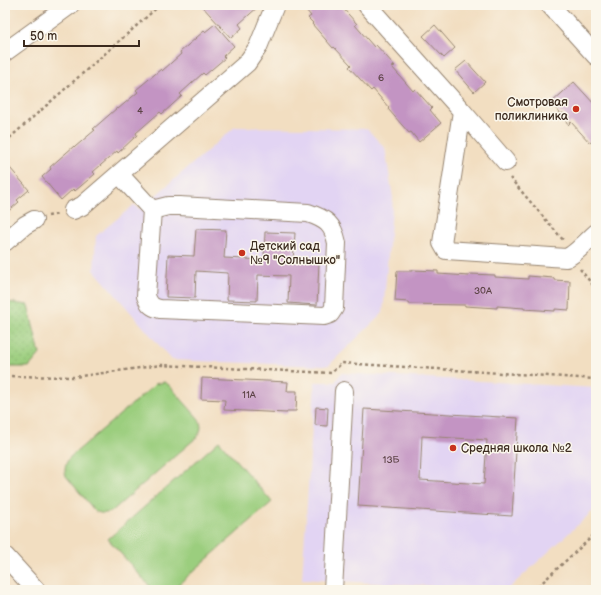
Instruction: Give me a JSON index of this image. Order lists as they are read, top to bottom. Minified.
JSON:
{"places":["Смотровая поликлиника","Детский сад №9 \"Солнышко\"","Средняя школа №2"],"house_numbers":["6","4","30А","11А","13Б"],"scale_bar":"50 m"}
